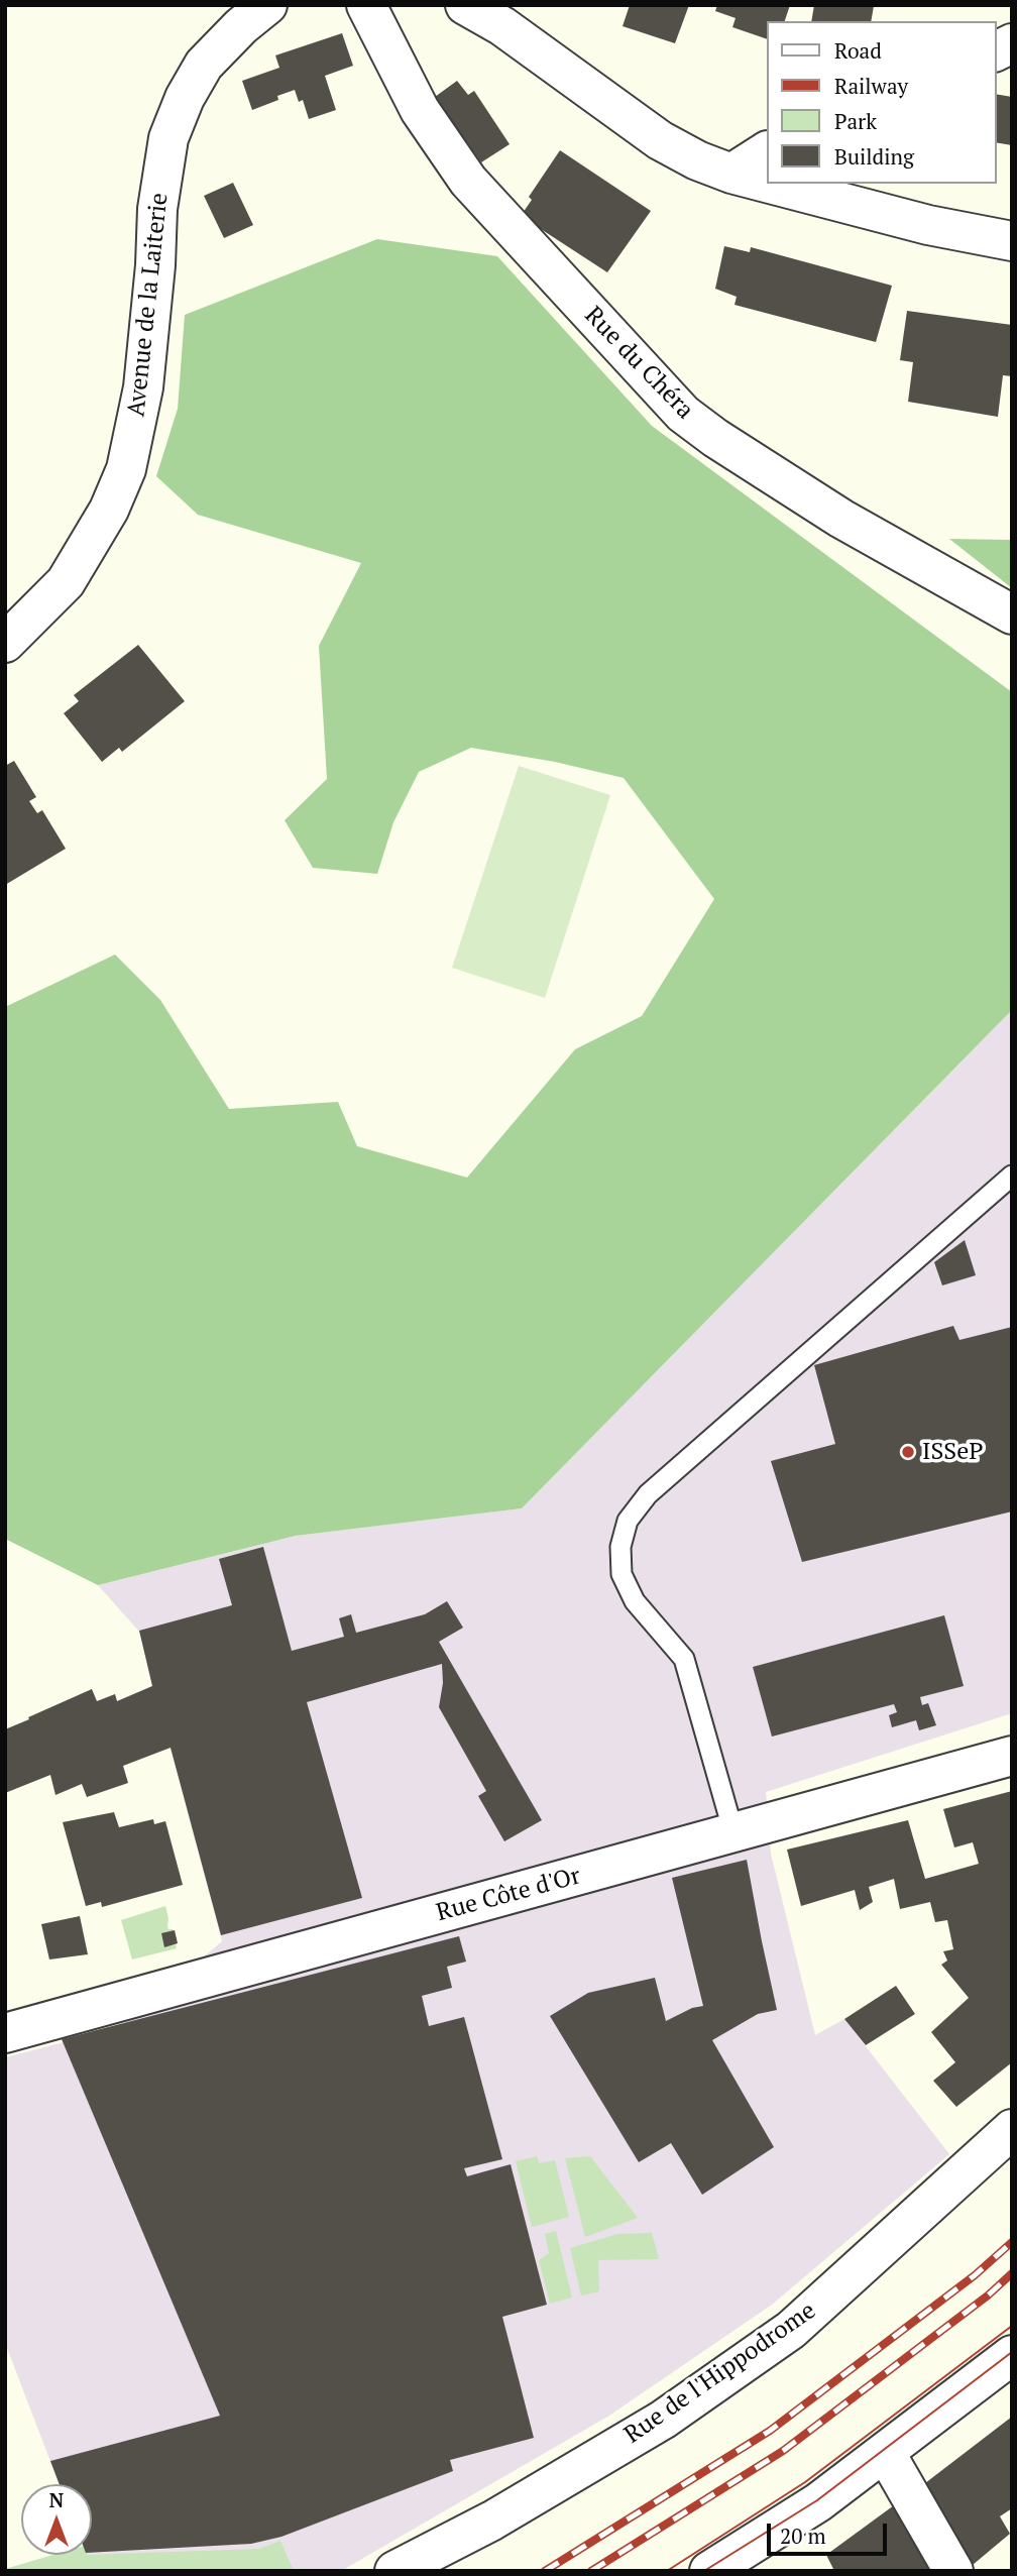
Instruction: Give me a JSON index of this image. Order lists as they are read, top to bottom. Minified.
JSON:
{"streets":{"street":["Avenue de la Laiterie","Rue du Chéra","Rue Côte d'Or","Rue de l'Hippodrome"]},"places":["ISSeP"],"legend":["Road","Railway","Park","Building"],"scale_bar":"20 m","north":"top"}
